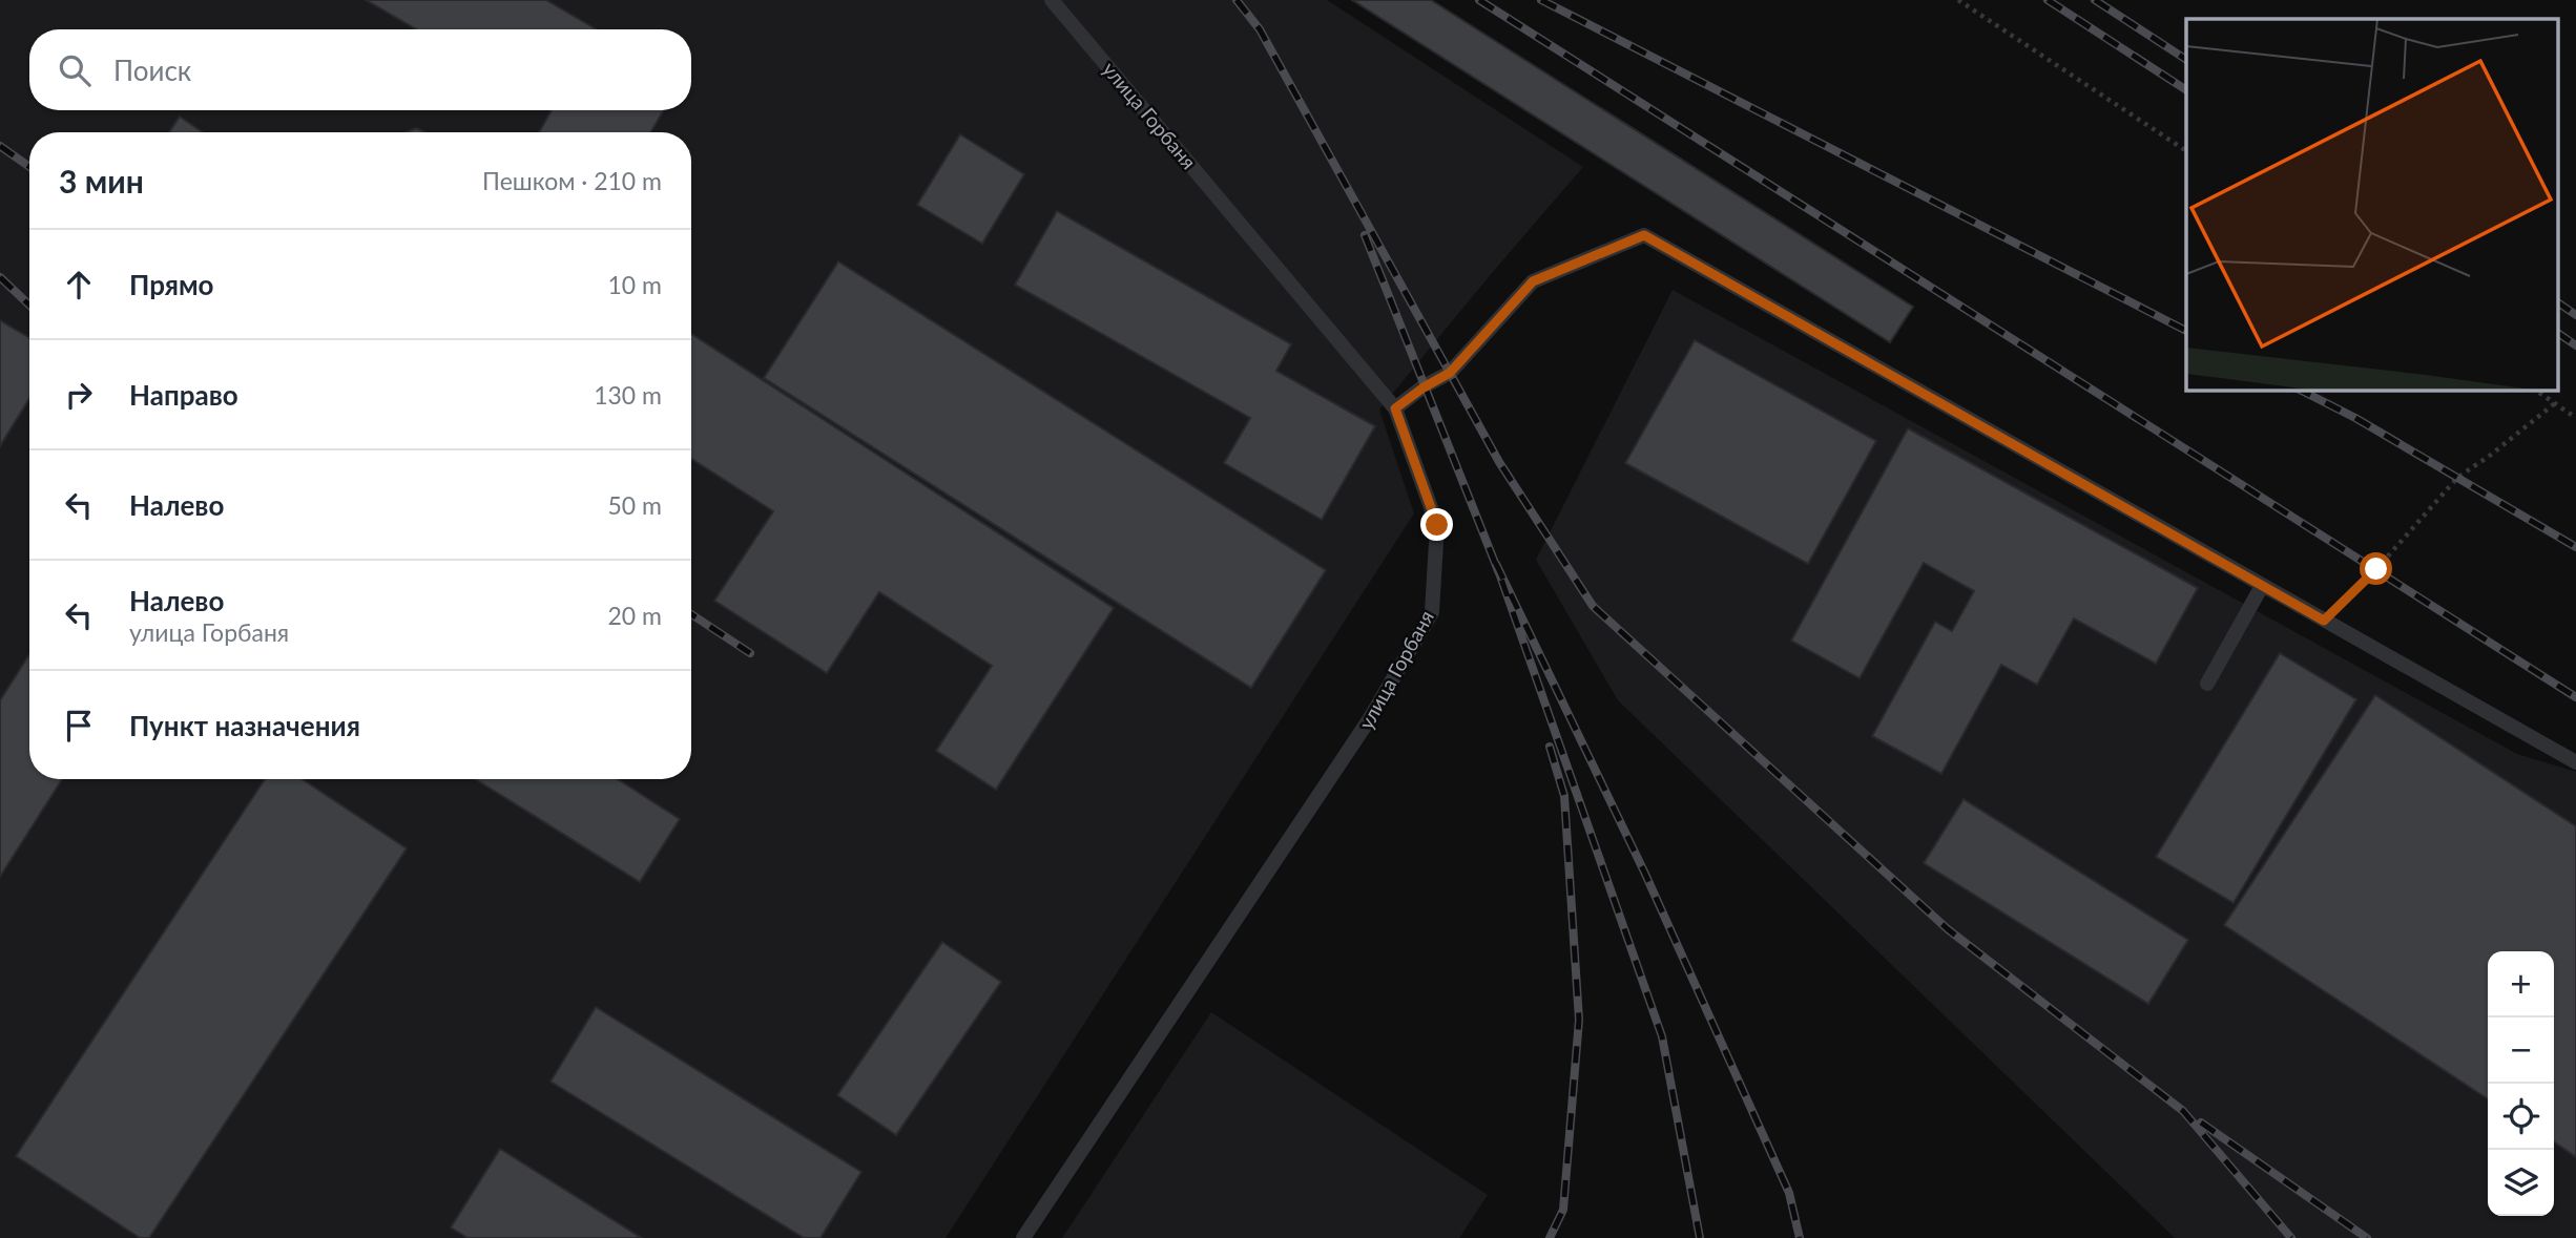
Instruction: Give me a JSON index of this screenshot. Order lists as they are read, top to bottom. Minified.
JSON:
{"streets":{"lane":["улица Горбаня"]},"page":{"search":"Поиск","heading":["3 мин","Пешком · 210 m"],"list":[["Прямо","10 m"],["Направо","130 m"],["Налево","50 m"],["Налево","улица Горбаня","20 m"],"Пункт назначения"],"map_buttons":["+","−"]}}
